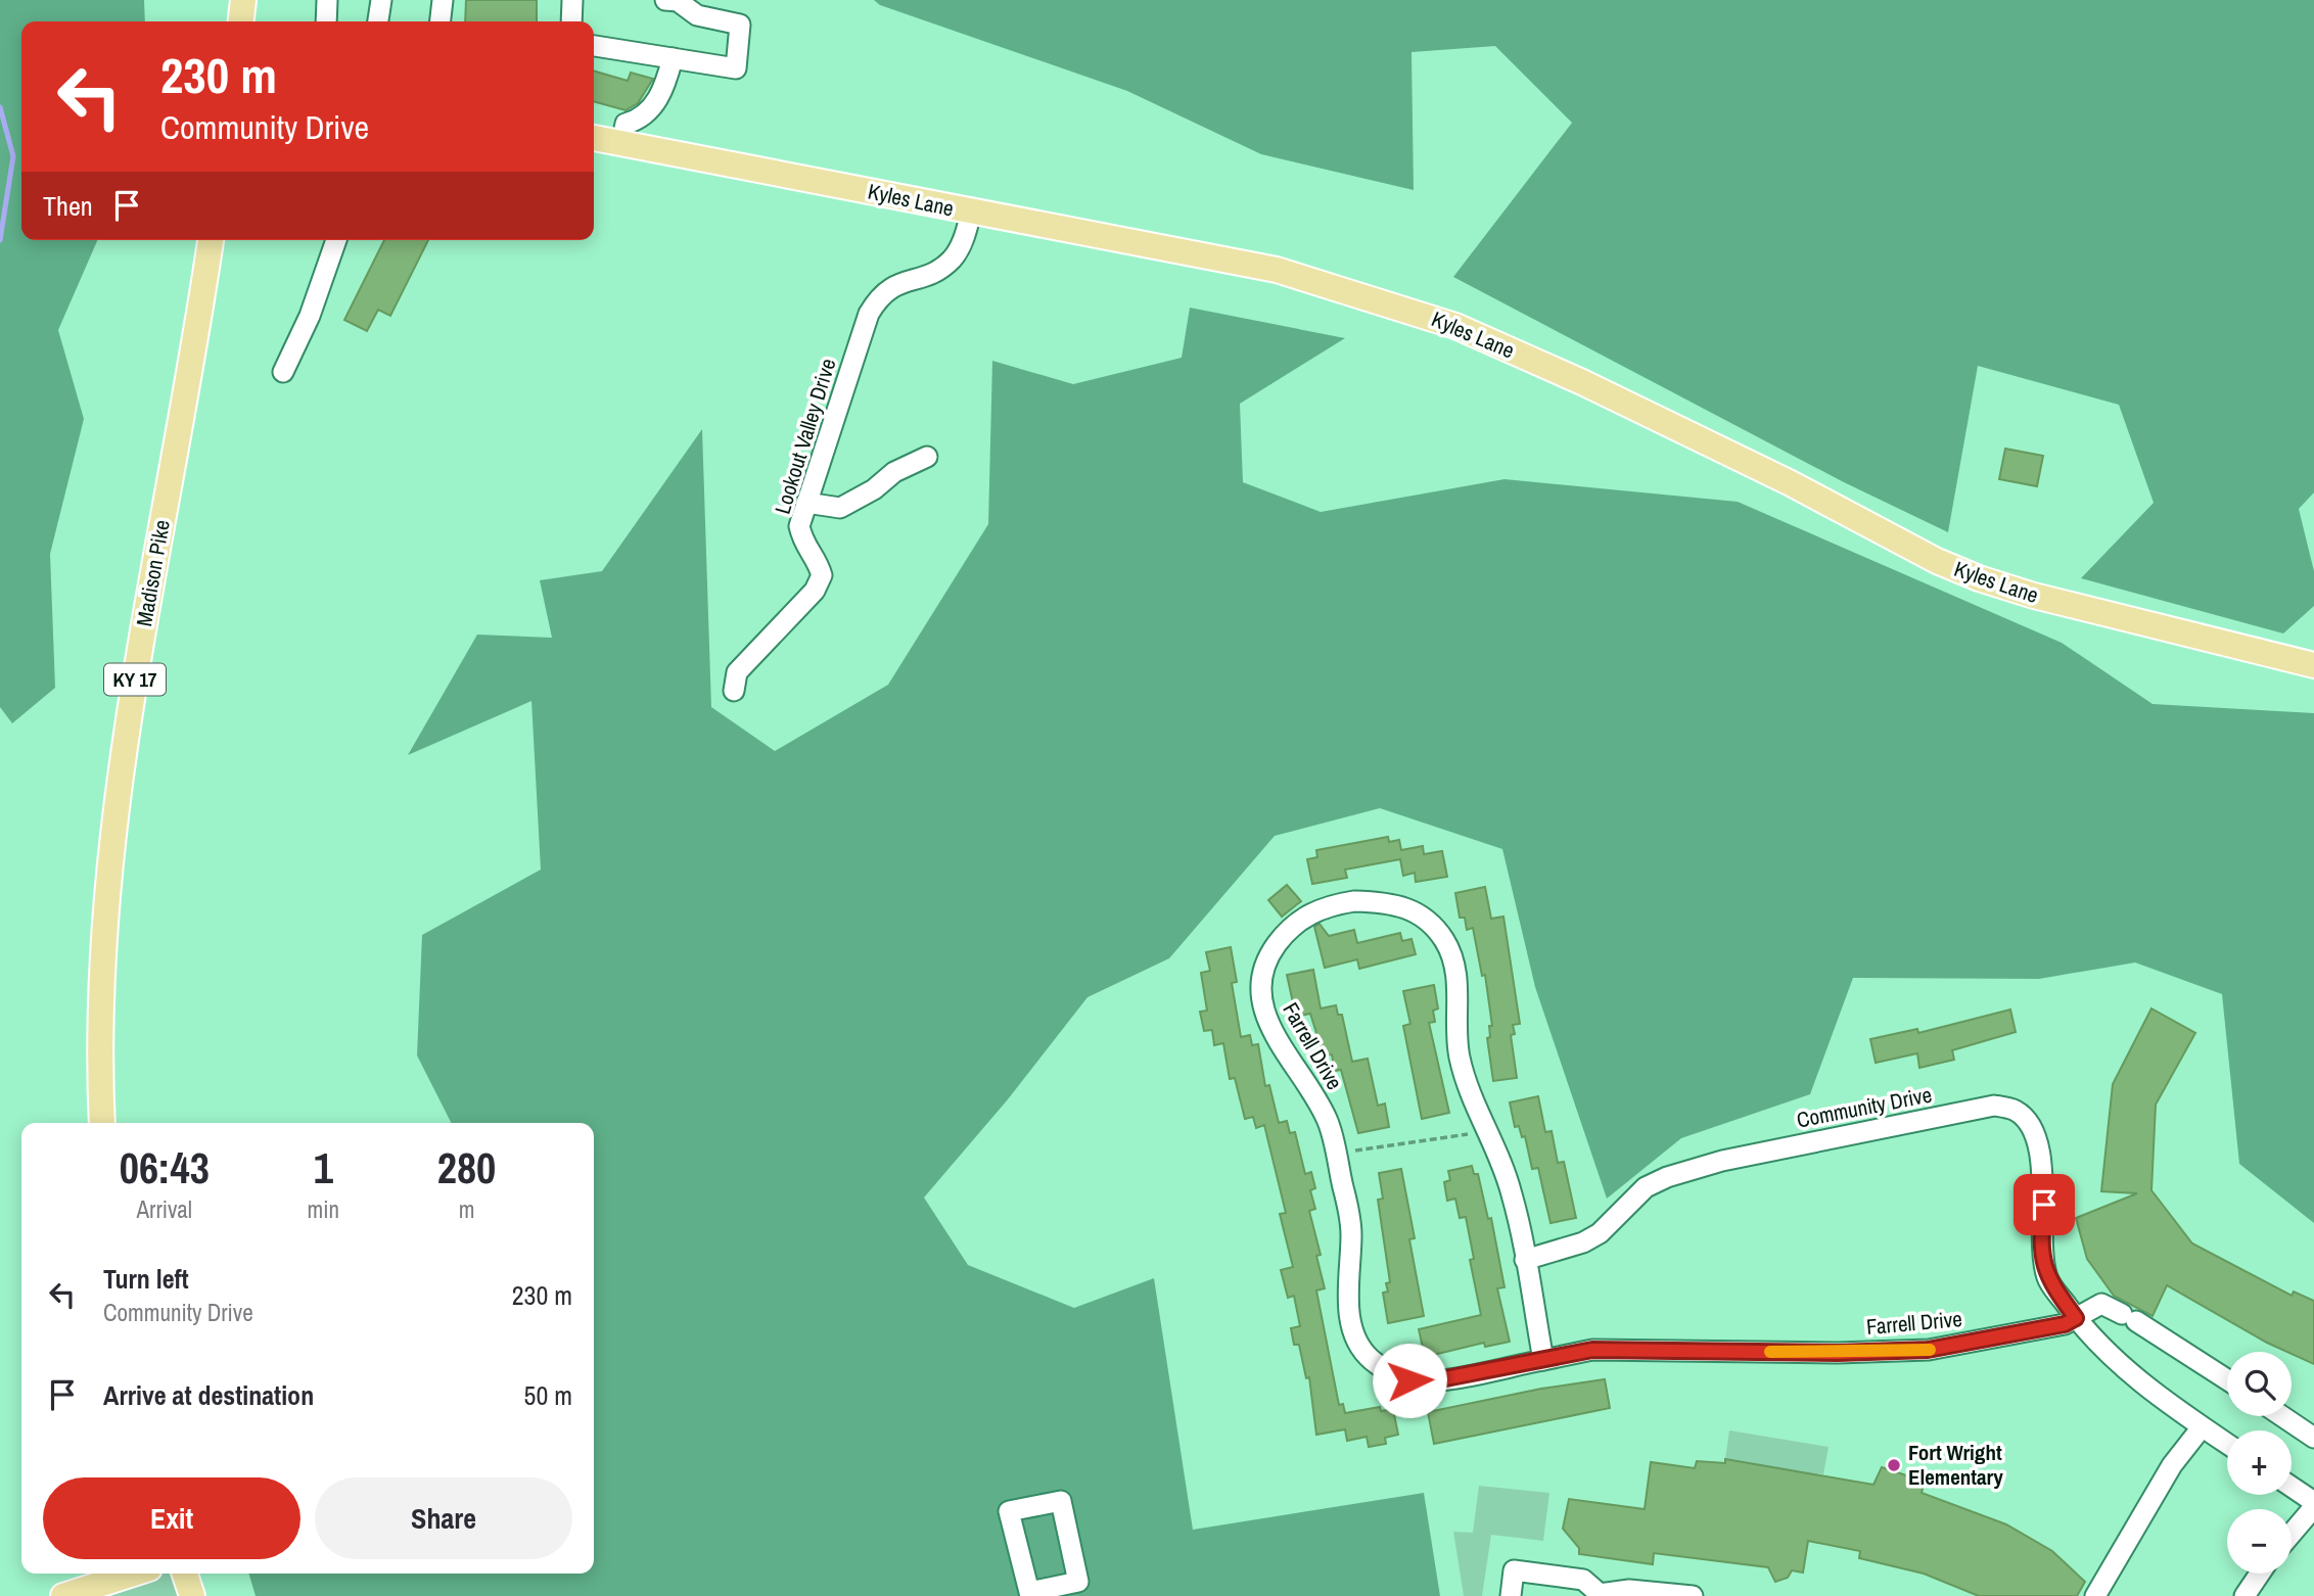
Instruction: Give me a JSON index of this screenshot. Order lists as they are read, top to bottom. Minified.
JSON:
{"streets":{"main road":["Kyles Lane","Madison Pike","KY 17"],"street":["Lookout Valley Drive","Farrell Drive","Community Drive"]},"crossings":[["Kyles Lane","Lookout Valley Drive"],["Farrell Drive","Community Drive"]],"places":["Fort Wright Elementary"],"page":{"turn":["230 m","Community Drive"],"then":"Then","eta":["06:43","Arrival","1","min","280","m"],"list":[{"name":"Turn left","note":"Community Drive","value":"230 m"},{"name":"Arrive at destination","value":"50 m"}],"map_buttons":["+","−"],"buttons":["Exit","Share"]}}
